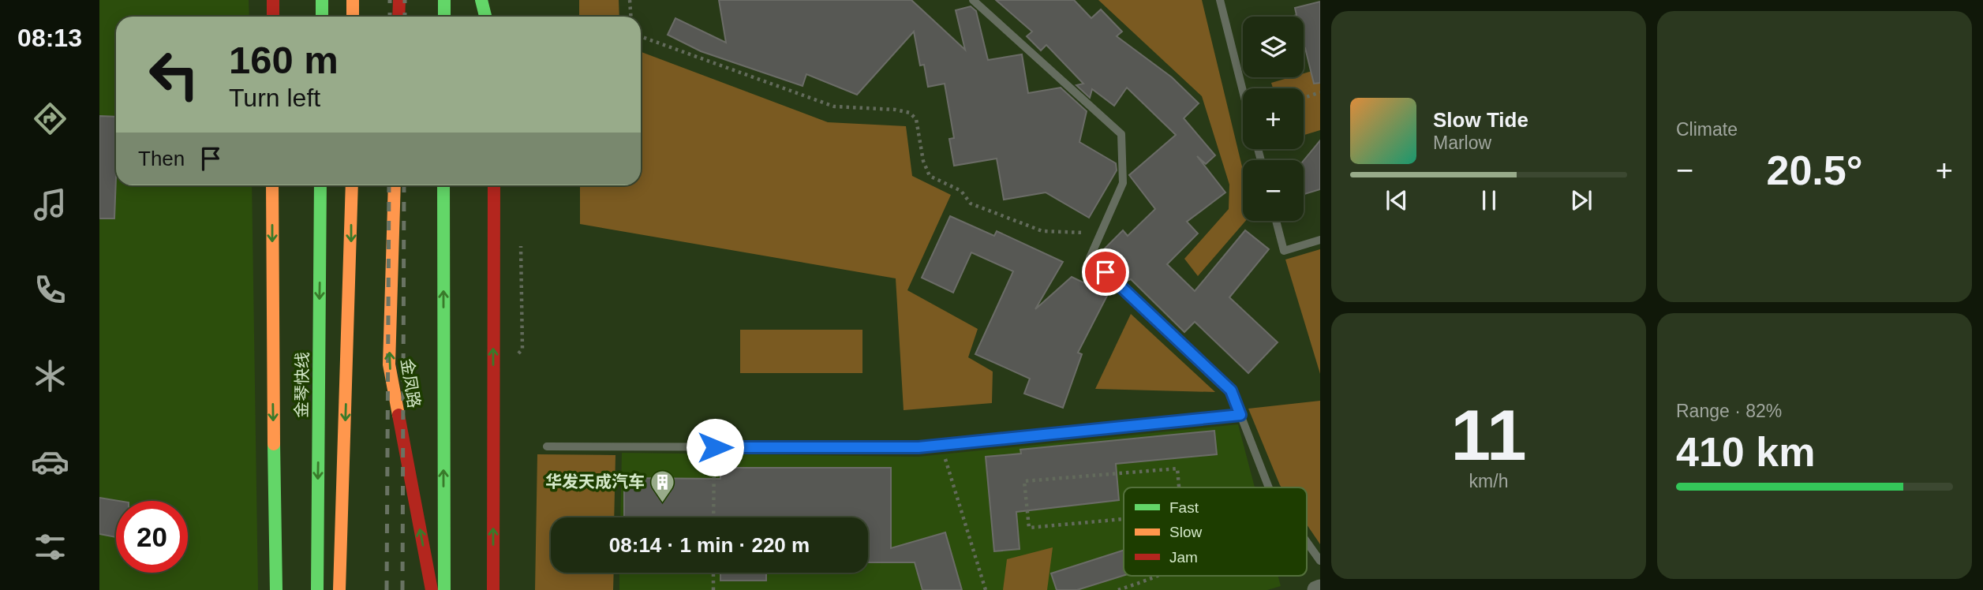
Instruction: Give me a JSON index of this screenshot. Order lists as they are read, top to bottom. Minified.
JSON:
{"streets":{"main road":["金凤路","金琴快线"]},"places":{"building":["华发天成汽车"]},"legend":["Fast","Slow","Jam"],"page":{"tabs":"08:13","tile":["Climate",["11","km/h"],["Range · 82%","410 km"]],"map_buttons":["+","−"],"turn":["160 m","Turn left"],"song":["Slow Tide","Marlow"],"then":"Then","heat":["−","20.5°","+"],"limit":"20","trip":"08:14 · 1 min · 220 m"}}
